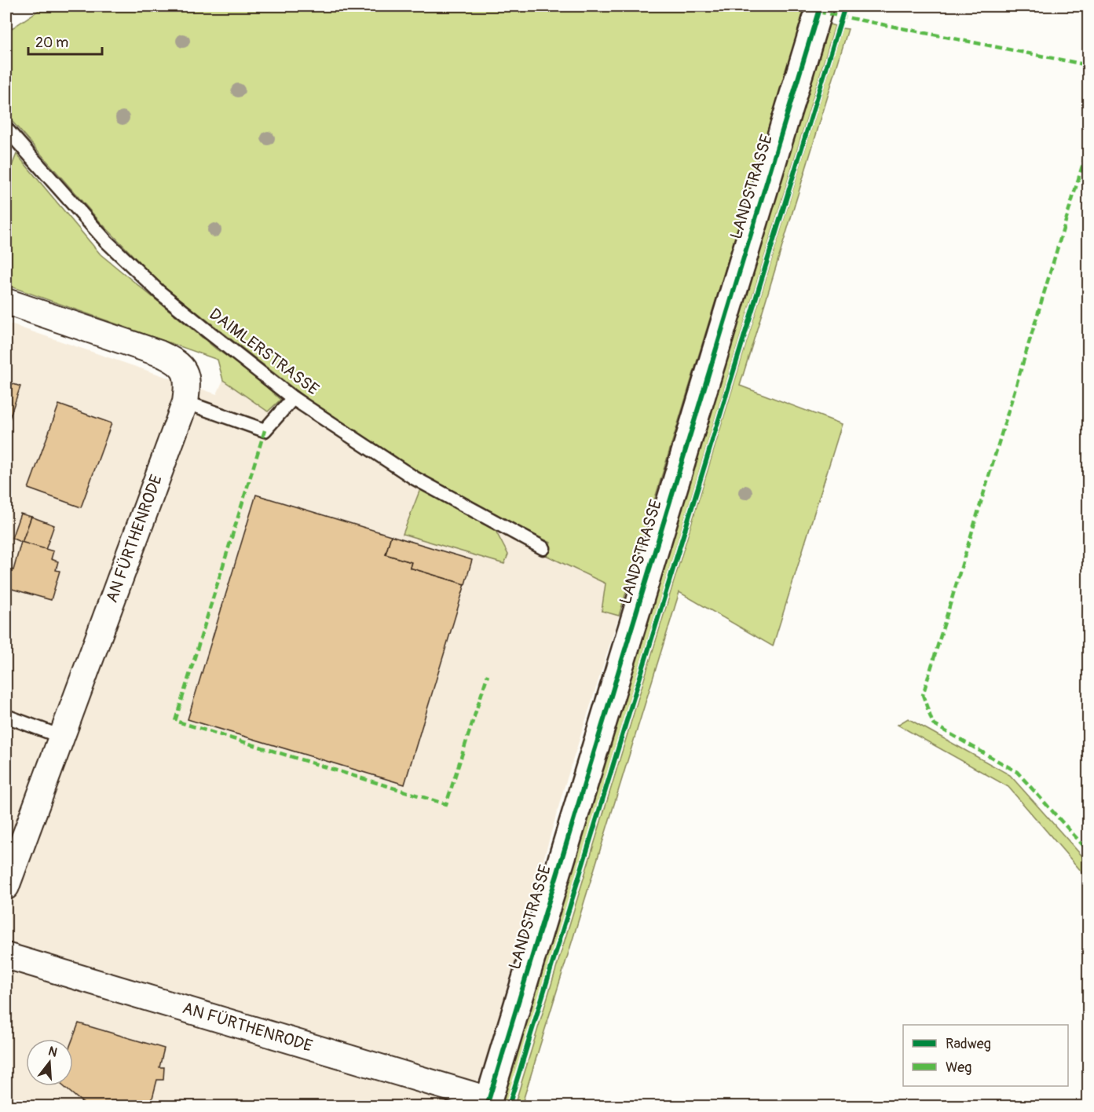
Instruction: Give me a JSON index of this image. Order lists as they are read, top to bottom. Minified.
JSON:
{"streets":{"street":["LANDSTRASSE","AN FÜRTHENRODE"],"lane":["DAIMLERSTRASSE"]},"crossings":[["LANDSTRASSE","AN FÜRTHENRODE"]],"legend":["Radweg","Weg"],"scale_bar":"20 m","north":"top"}
